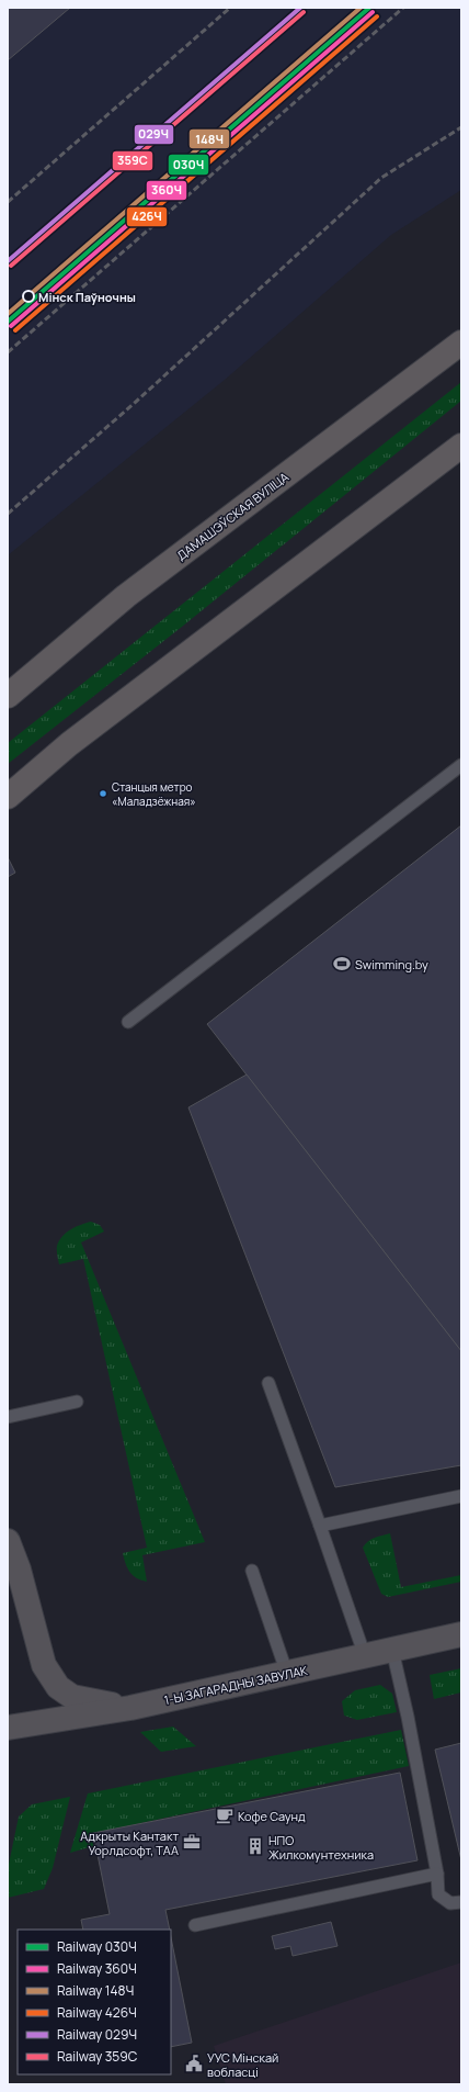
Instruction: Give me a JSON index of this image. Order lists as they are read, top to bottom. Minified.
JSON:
{"streets":{"main road":["ДАМАШЭЎСКАЯ ВУЛІЦА","1-Ы ЗАГАРАДНЫ ЗАВУЛАК"]},"places":{"other":["Мінск Паўночны","Станцыя метро «Маладзёжная»"],"sports":["Swimming.by"],"cafe":["Кофе Саунд"],"office":["Адкрыты Кантакт Уорлдсофт, ТАА"],"building":["НПО Жилкомунтехника"],"public building":["УУС Мінскай вобласці"]},"lines":["rail line 030Ч","rail line 148Ч","rail line 029Ч","rail line 360Ч","rail line 359С","rail line 426Ч"],"legend":["Railway 030Ч","Railway 360Ч","Railway 148Ч","Railway 426Ч","Railway 029Ч","Railway 359С"]}
